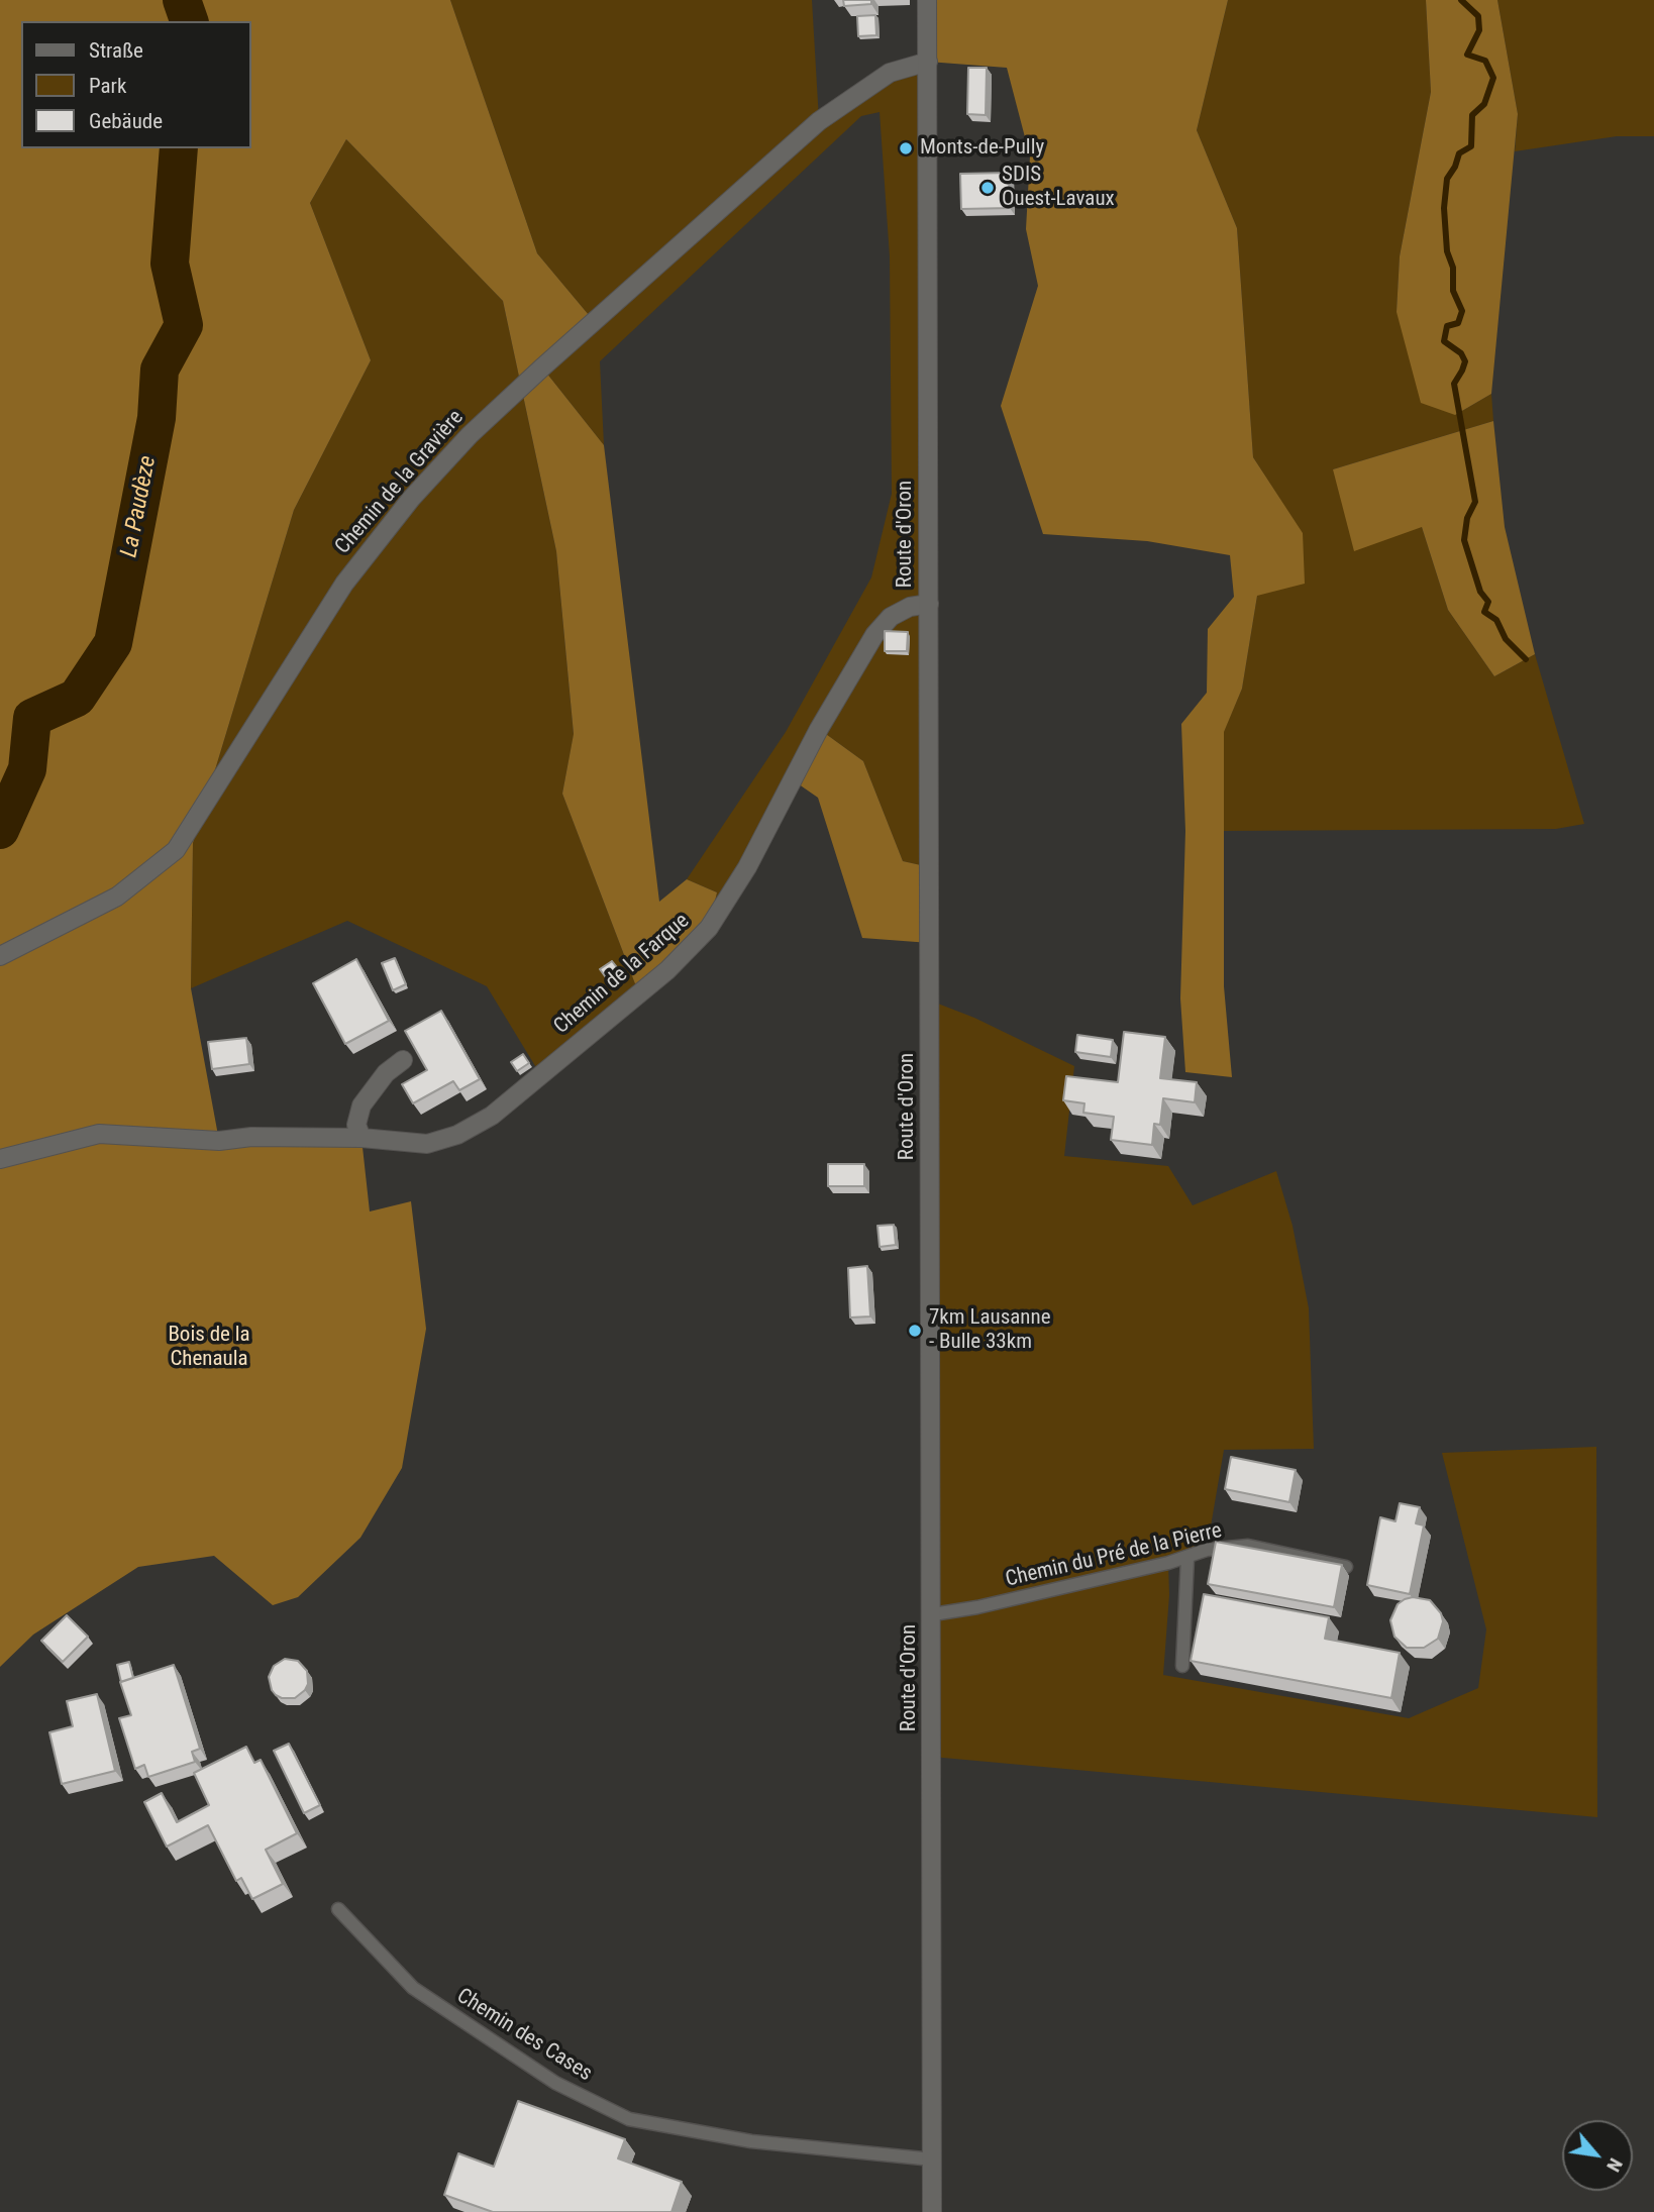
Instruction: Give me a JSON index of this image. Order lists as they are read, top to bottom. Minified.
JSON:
{"streets":{"street":["Chemin de la Gravière","Route d'Oron","Chemin de la Farque"],"lane":["Chemin du Pré de la Pierre","Chemin des Cases"]},"crossings":[["Chemin de la Gravière","Route d'Oron"],["Route d'Oron","Chemin de la Farque"],["Route d'Oron","Chemin du Pré de la Pierre"],["Route d'Oron","Chemin des Cases"]],"water":["La Paudèze"],"parks":["Bois de la Chenaula"],"places":["Monts-de-Pully","SDIS Ouest-Lavaux","7km Lausanne - Bulle 33km"],"legend":["Straße","Park","Gebäude"],"north":"bottom right"}
